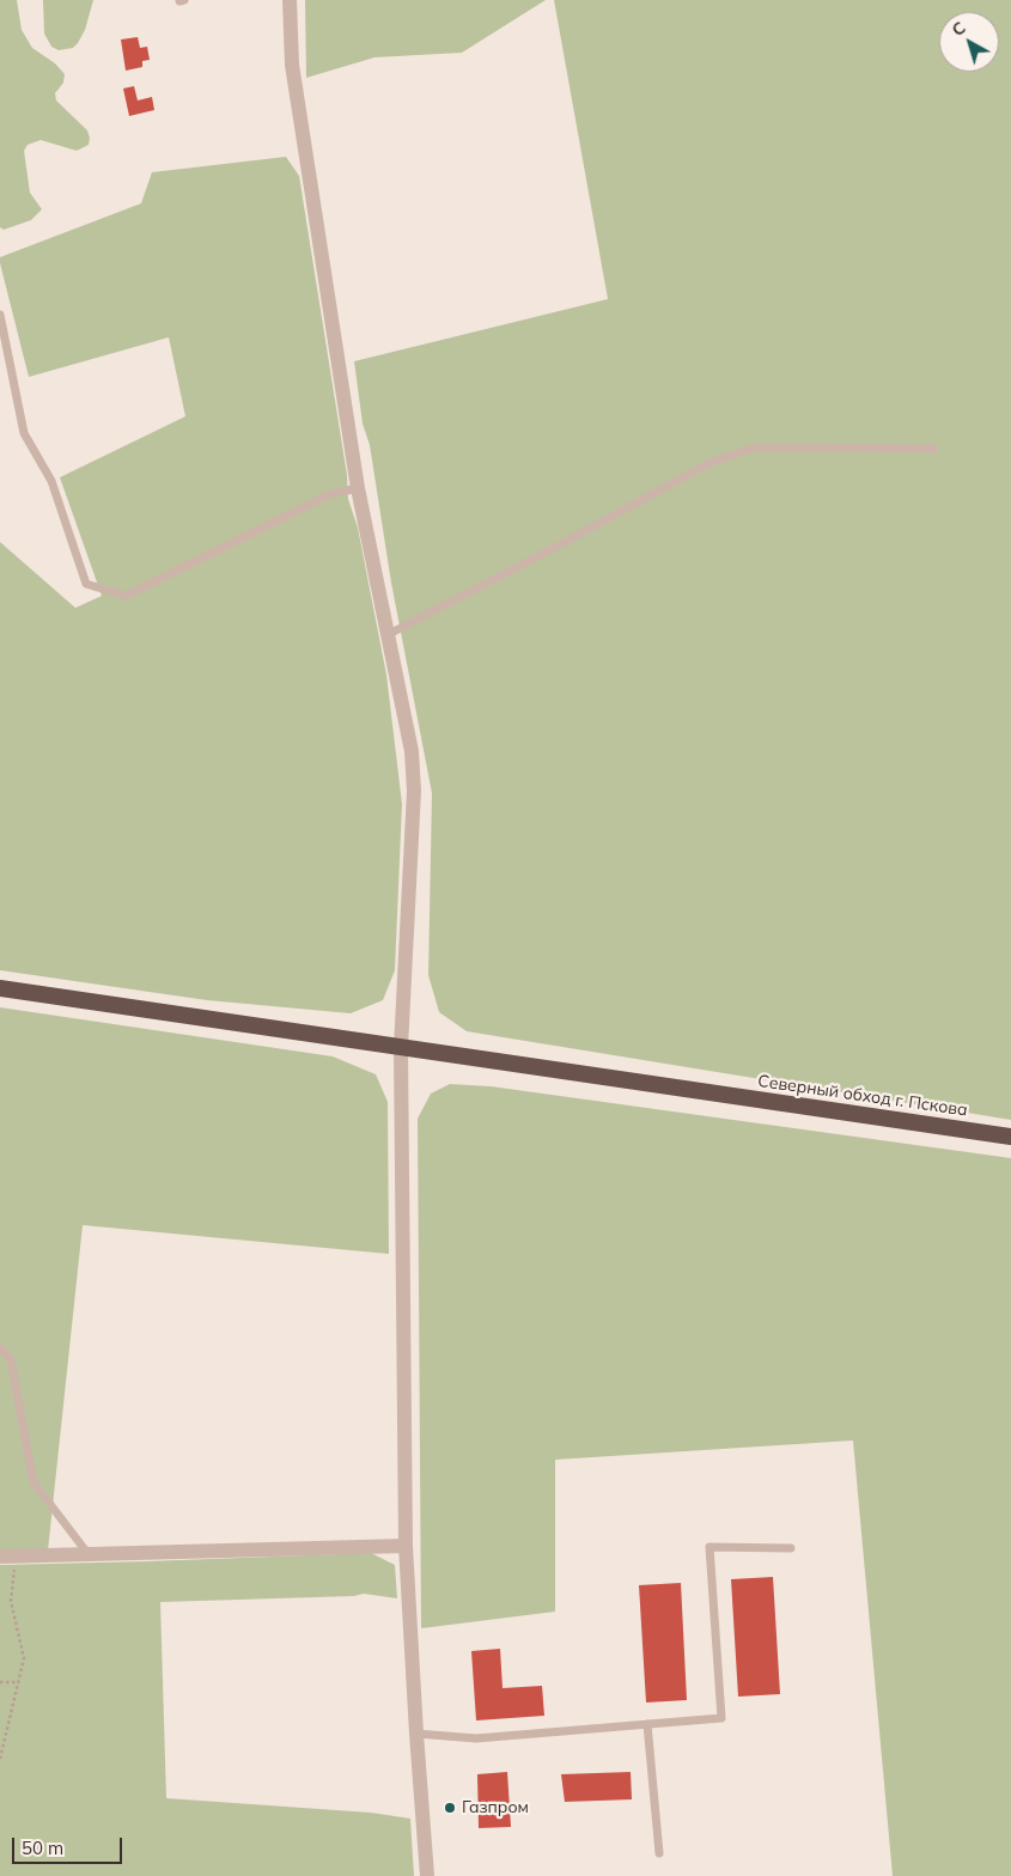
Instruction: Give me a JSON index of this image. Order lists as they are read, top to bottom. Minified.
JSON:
{"streets":{"highway":["Северный обход г. Пскова"]},"places":["Газпром"],"scale_bar":"50 m","north":"top left"}
